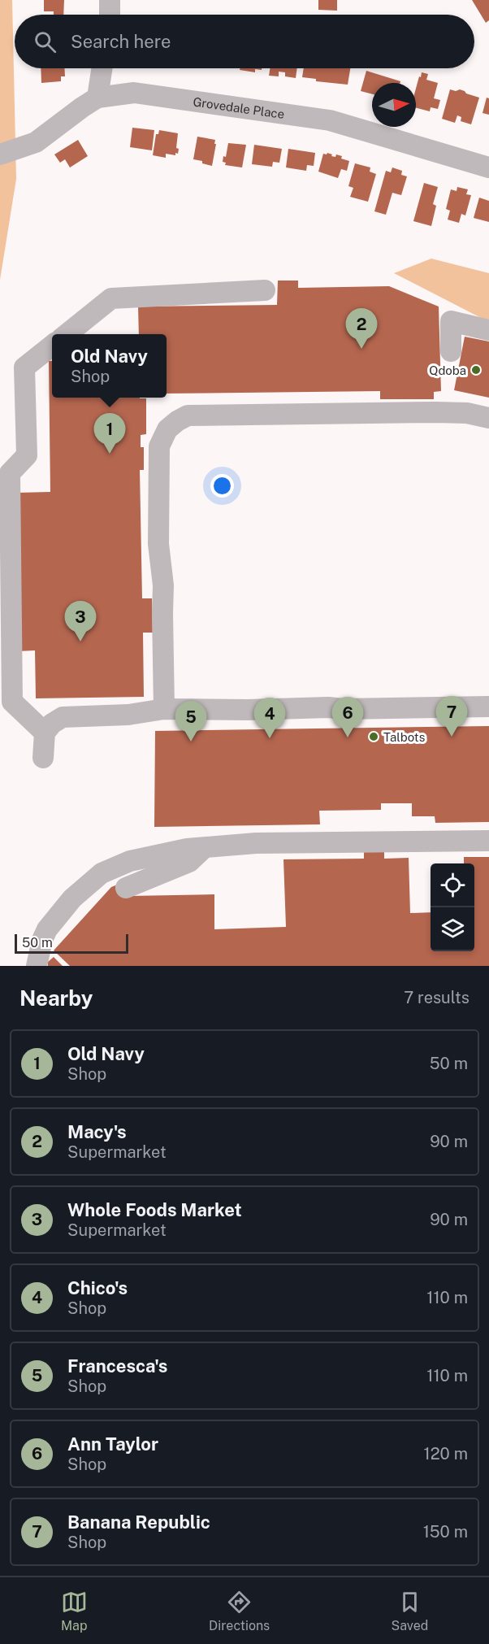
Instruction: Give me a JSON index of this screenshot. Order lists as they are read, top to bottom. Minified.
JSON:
{"streets":{"street":["Grovedale Place"]},"places":["Qdoba","Talbots"],"scale_bar":"50 m","north":"right","page":{"search":"Search here","pins":["2","1","3","7","6","4","5"],"popup":["Old Navy","Shop"],"scale":"50 m","heading":["Nearby","7 results"],"list":[{"mark":"1","name":"Old Navy","note":"Shop","value":"50 m"},{"mark":"2","name":"Macy's","note":"Supermarket","value":"90 m"},{"mark":"3","name":"Whole Foods Market","note":"Supermarket","value":"90 m"},{"mark":"4","name":"Chico's","note":"Shop","value":"110 m"},{"mark":"5","name":"Francesca's","note":"Shop","value":"110 m"},{"mark":"6","name":"Ann Taylor","note":"Shop","value":"120 m"},{"mark":"7","name":"Banana Republic","note":"Shop","value":"150 m"}],"nav":["Map","Directions","Saved"]}}
